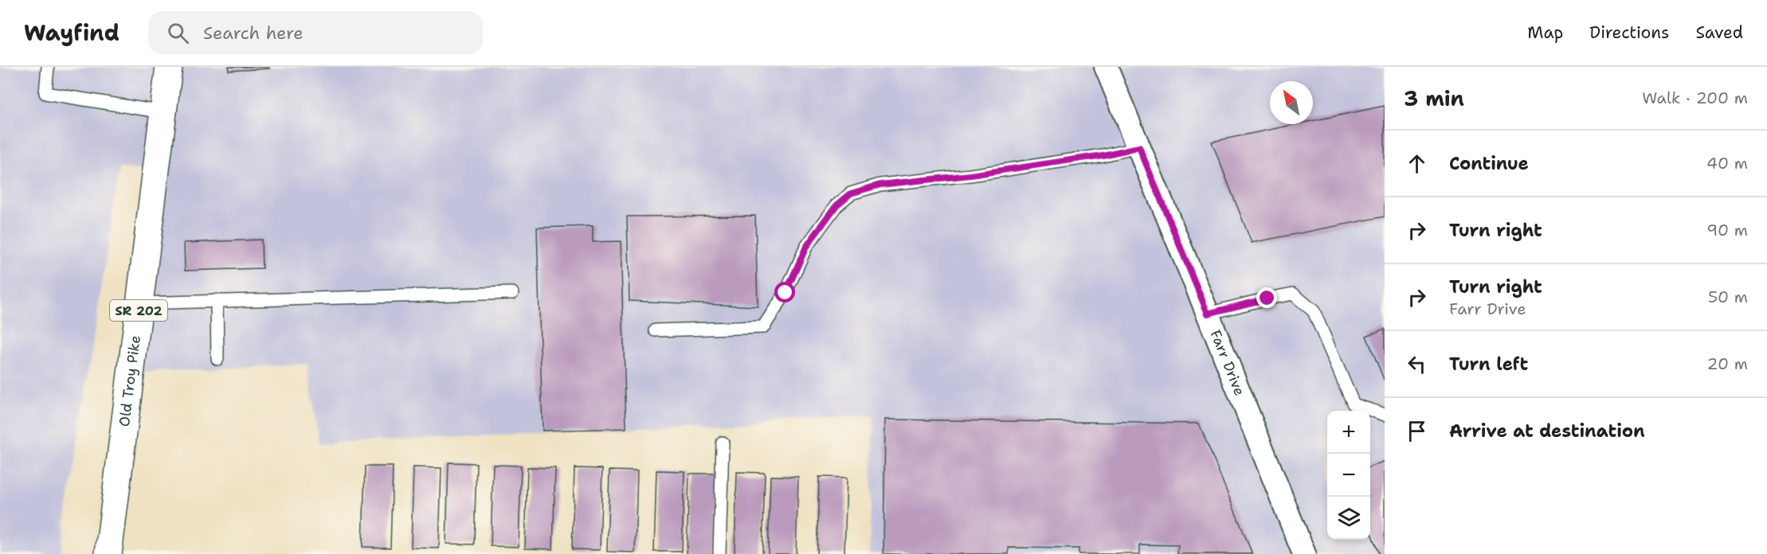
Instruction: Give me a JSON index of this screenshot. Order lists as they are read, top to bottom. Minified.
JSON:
{"streets":{"main road":["SR 202","Old Troy Pike"],"street":["Farr Drive"]},"north":"top left","page":{"header":"Wayfind","search":"Search here","nav":["Map","Directions","Saved"],"heading":["3 min","Walk · 200 m"],"list":[["Continue","40 m"],["Turn right","90 m"],["Turn right","Farr Drive","50 m"],["Turn left","20 m"],"Arrive at destination"],"map_buttons":["+","−"]}}
